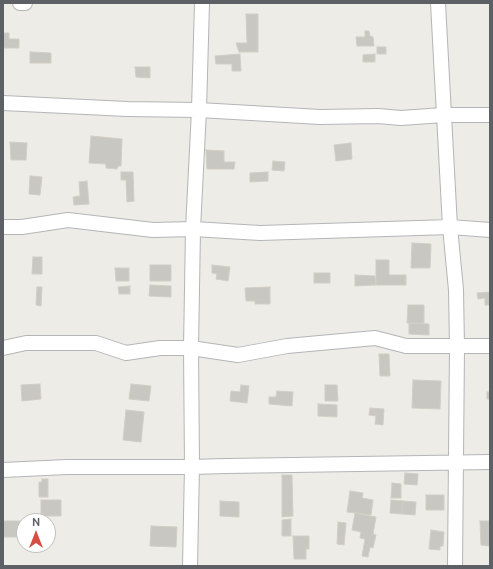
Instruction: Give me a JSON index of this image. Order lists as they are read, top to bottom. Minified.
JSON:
{"north":"top"}
